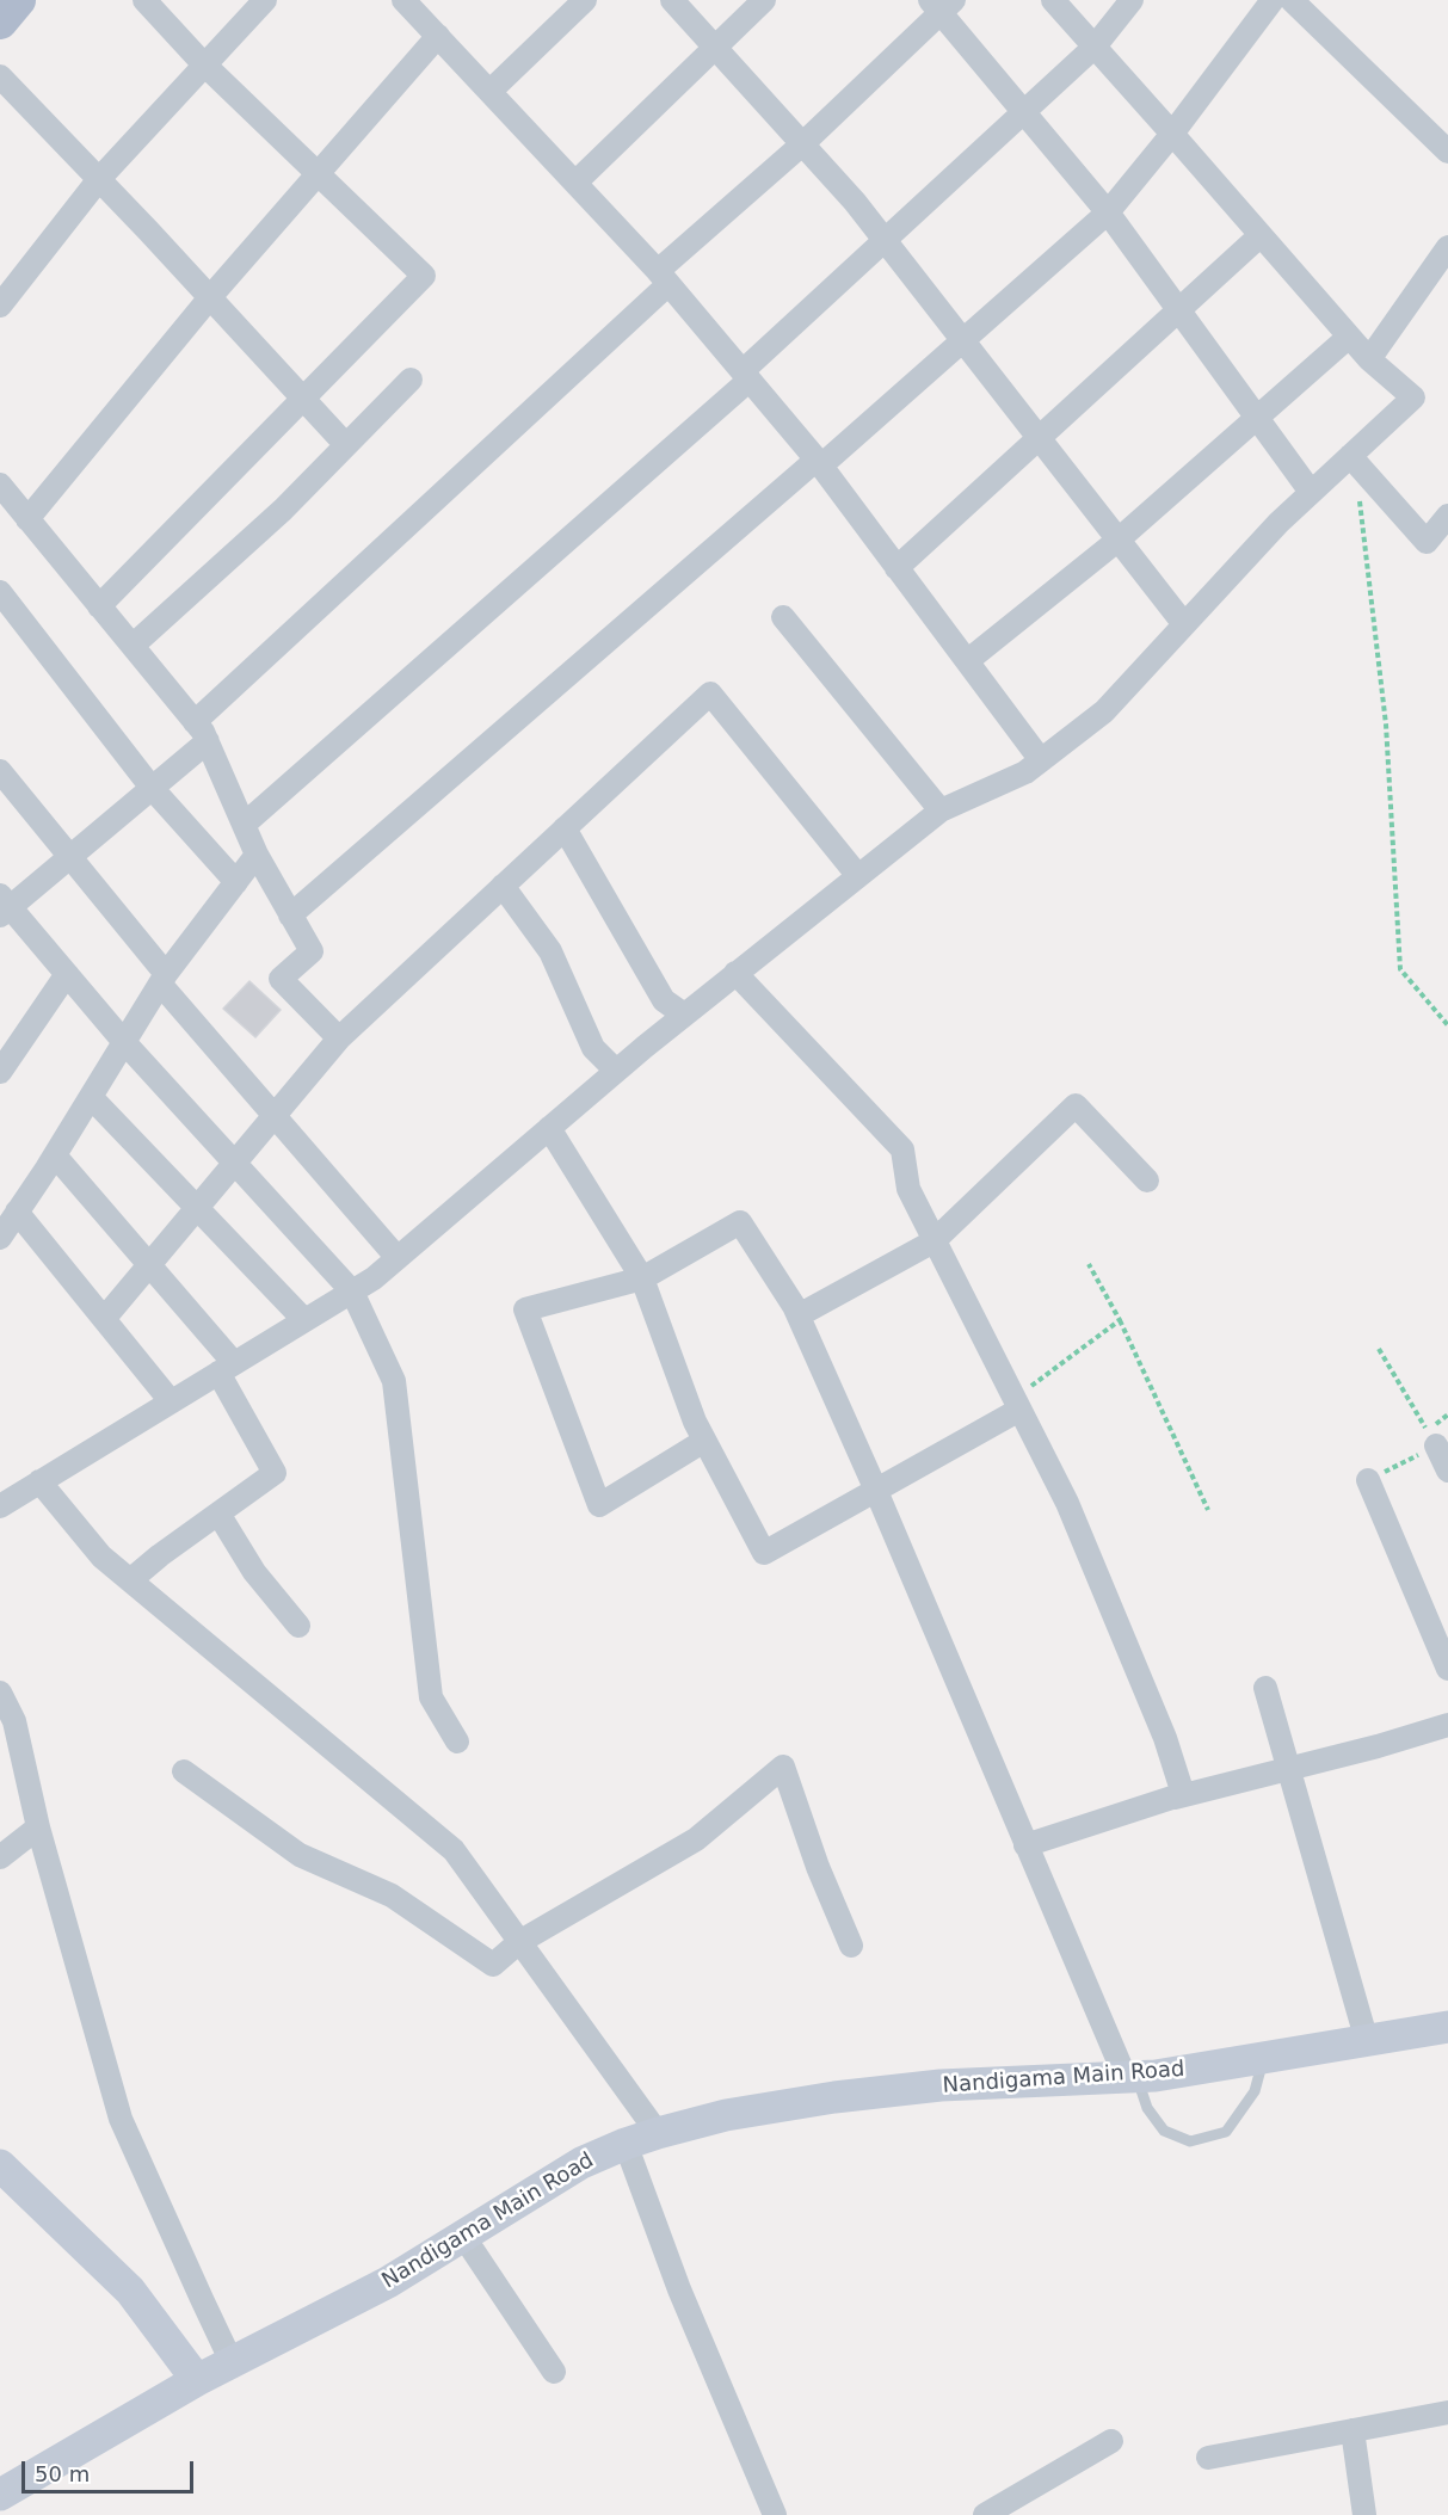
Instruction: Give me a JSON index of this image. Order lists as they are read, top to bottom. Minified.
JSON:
{"streets":{"street":["Nandigama Main Road"]},"scale_bar":"50 m"}
